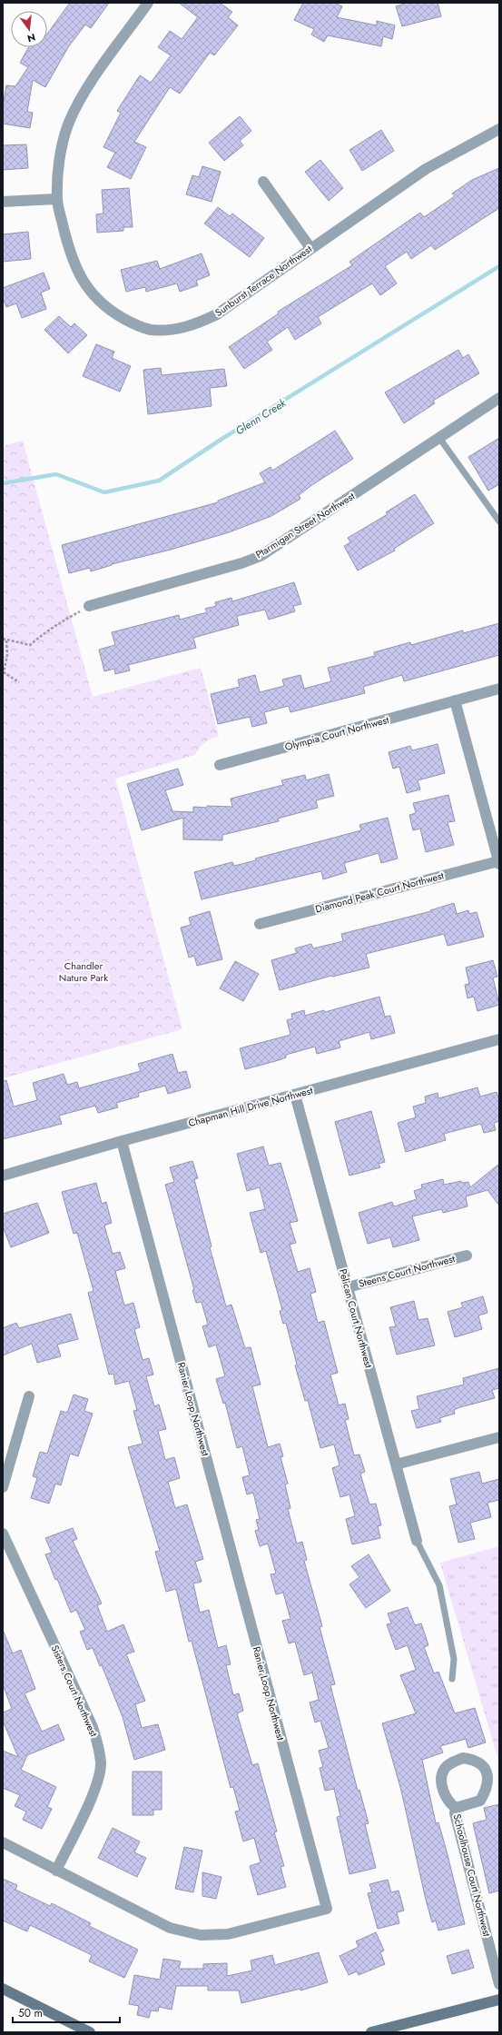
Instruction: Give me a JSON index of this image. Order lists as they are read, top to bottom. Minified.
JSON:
{"streets":{"street":["Sunburst Terrace Northwest","Ptarmigan Street Northwest","Olympia Court Northwest","Diamond Peak Court Northwest","Chapman Hill Drive Northwest","Steens Court Northwest","Pelican Court Northwest","Ranier Loop Northwest","Sisters Court Northwest","Schoolhouse Court Northwest"]},"crossings":[["Chapman Hill Drive Northwest","Pelican Court Northwest"],["Chapman Hill Drive Northwest","Ranier Loop Northwest"],["Steens Court Northwest","Pelican Court Northwest"],["Ranier Loop Northwest","Sisters Court Northwest"]],"water":["Glenn Creek"],"parks":["Chandler Nature Park"],"scale_bar":"50 m","north":"bottom"}
